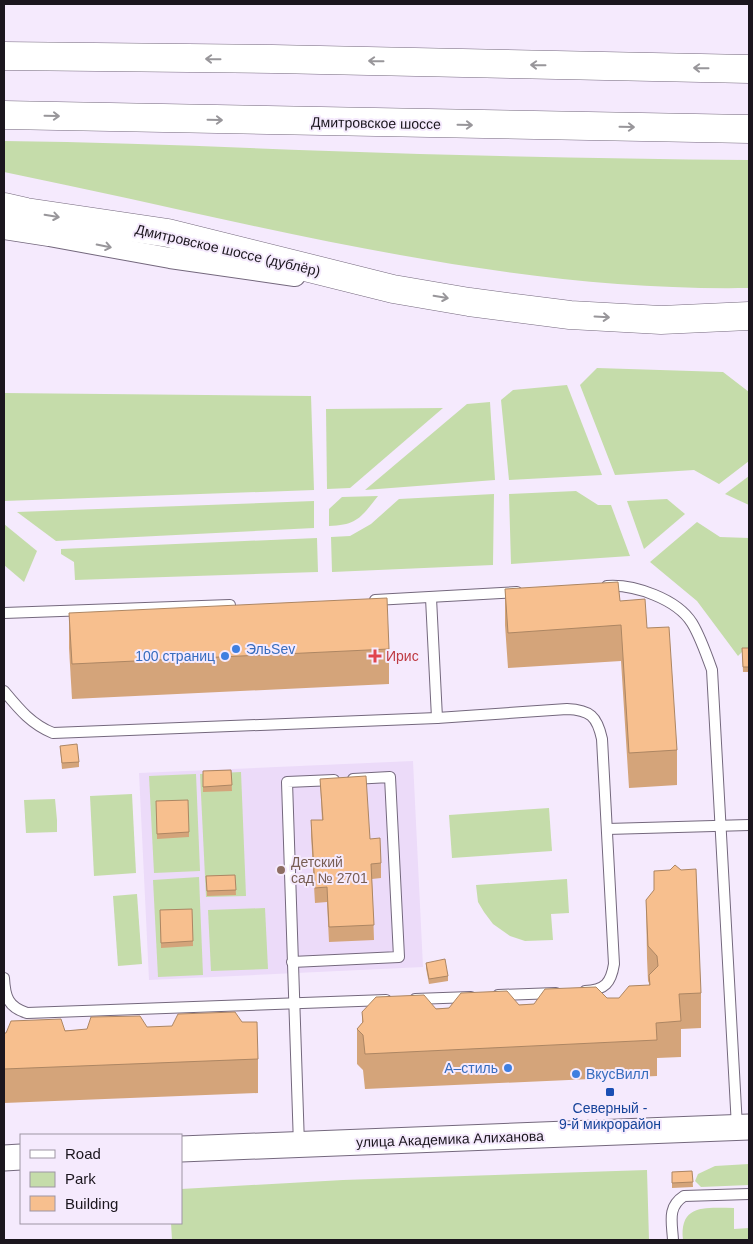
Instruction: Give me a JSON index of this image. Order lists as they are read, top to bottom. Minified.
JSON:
{"streets":{"highway":["Дмитровское шоссе","Дмитровское шоссе (дублёр)"],"street":["улица Академика Алиханова"]},"places":{"other":["ЭльSev","100 страниц","Детский сад № 2701","А–стиль","ВкусВилл"],"health":["Ирис"],"transit":["Северный - 9-й микрорайон"]},"legend":["Road","Park","Building"]}
